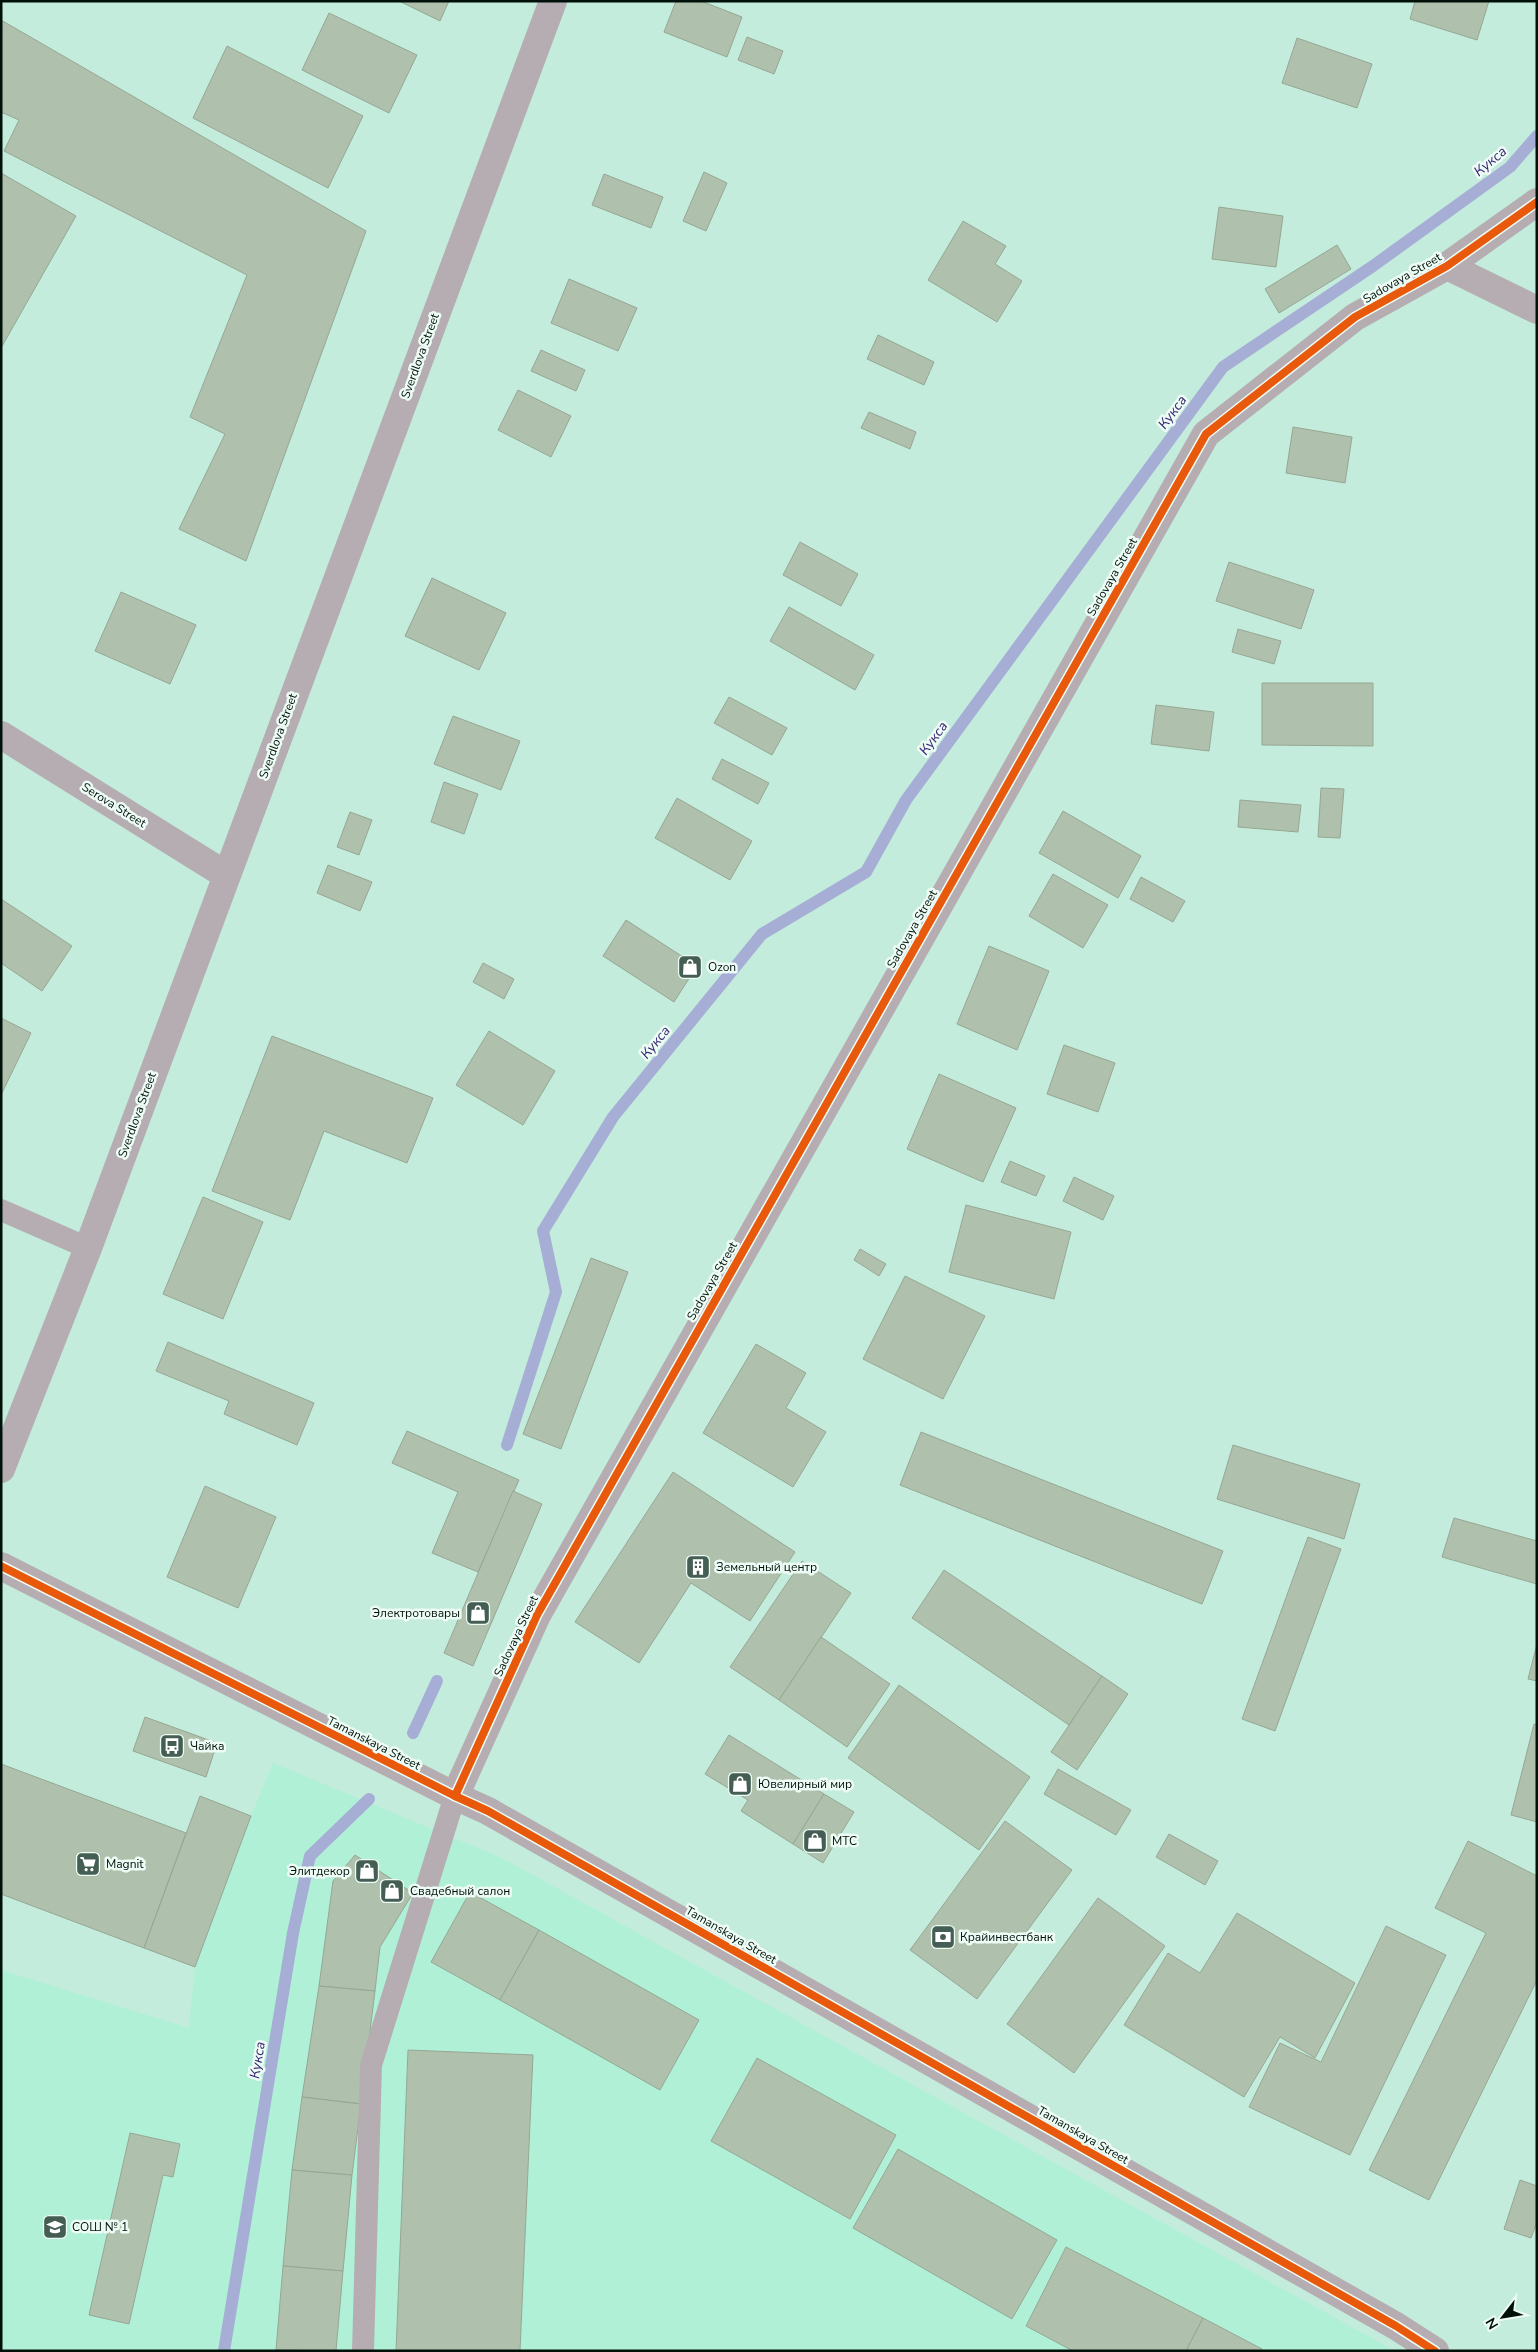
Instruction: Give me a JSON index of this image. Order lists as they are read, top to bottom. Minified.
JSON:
{"streets":{"street":["Sadovaya Street","Sverdlova Street","Serova Street","Tamanskaya Street"]},"crossings":[["Sadovaya Street","Tamanskaya Street"],["Sverdlova Street","Serova Street"]],"water":["Кукса"],"places":{"shop":["Ozon","Электротовары","Ювелирный мир","МТС","Элитдекор","Свадебный салон"],"building":["Земельный центр"],"bus stop":["Чайка"],"supermarket":["Magnit"],"bank":["Крайинвестбанк"],"school or university":["СОШ № 1"]},"north":"bottom left"}
